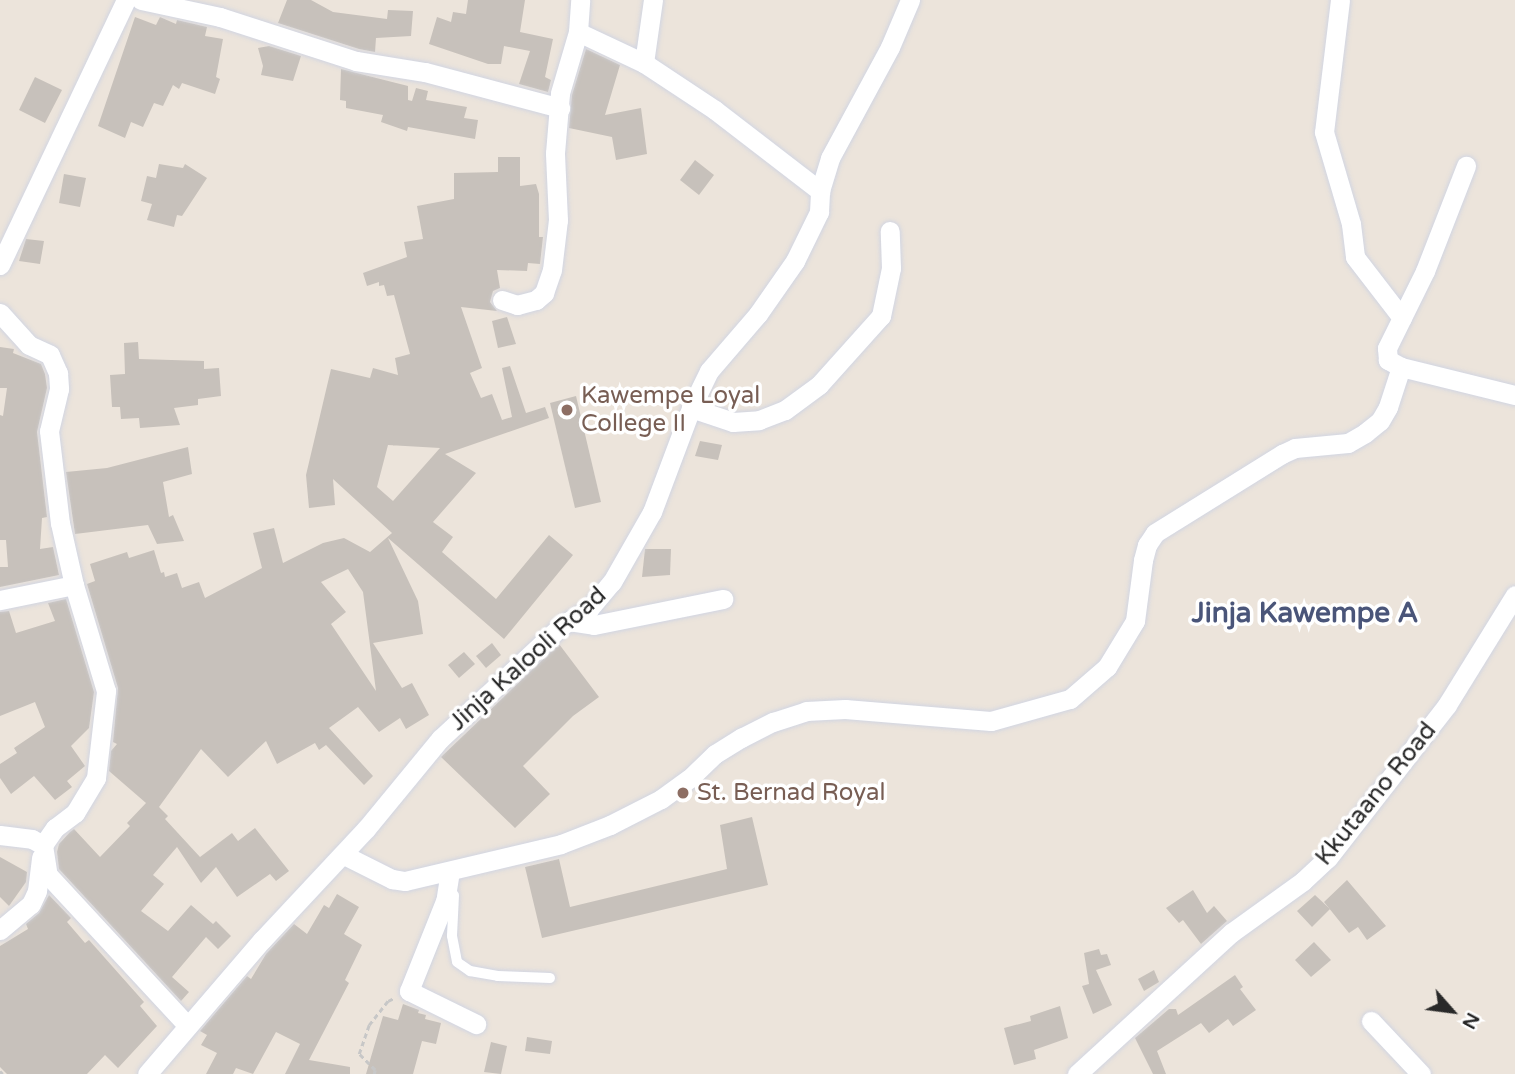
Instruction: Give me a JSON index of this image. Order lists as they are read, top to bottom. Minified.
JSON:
{"streets":{"street":["Jinja Kalooli Road","Kkutaano Road"]},"districts":["Jinja Kawempe A"],"places":["Kawempe Loyal College II","St. Bernad Royal"],"north":"bottom right"}
